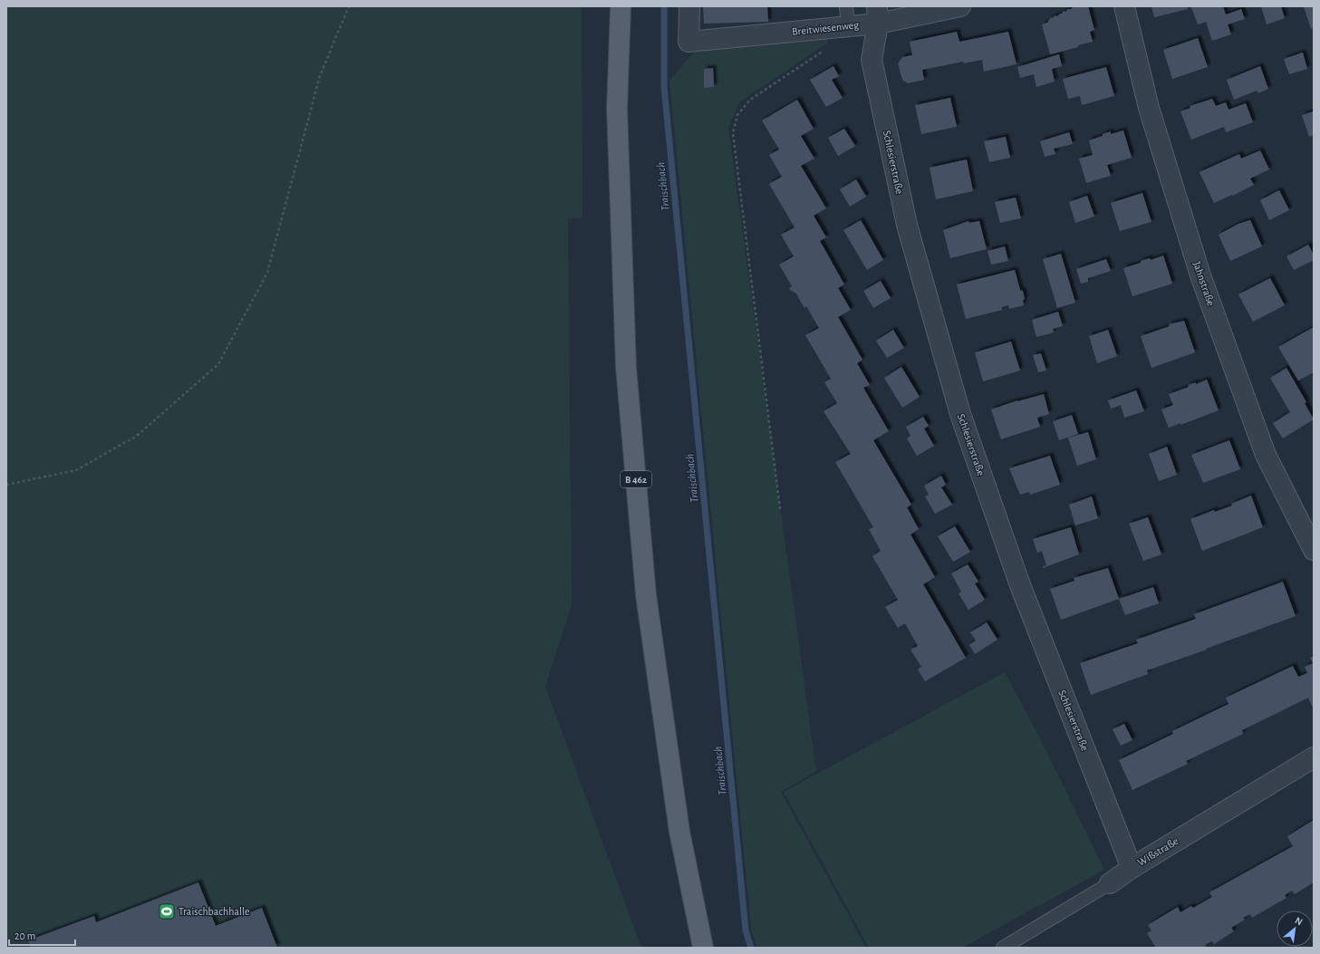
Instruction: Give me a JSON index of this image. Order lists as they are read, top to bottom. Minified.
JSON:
{"streets":{"main road":["B 462"],"street":["Breitwiesenweg","Schlesierstraße","Jahnstraße","Wißstraße"]},"crossings":[["Breitwiesenweg","Schlesierstraße"],["Schlesierstraße","Wißstraße"]],"water":["Traischbach"],"places":{"sports":["Traischbachhalle"]},"scale_bar":"20 m","north":"top right"}
